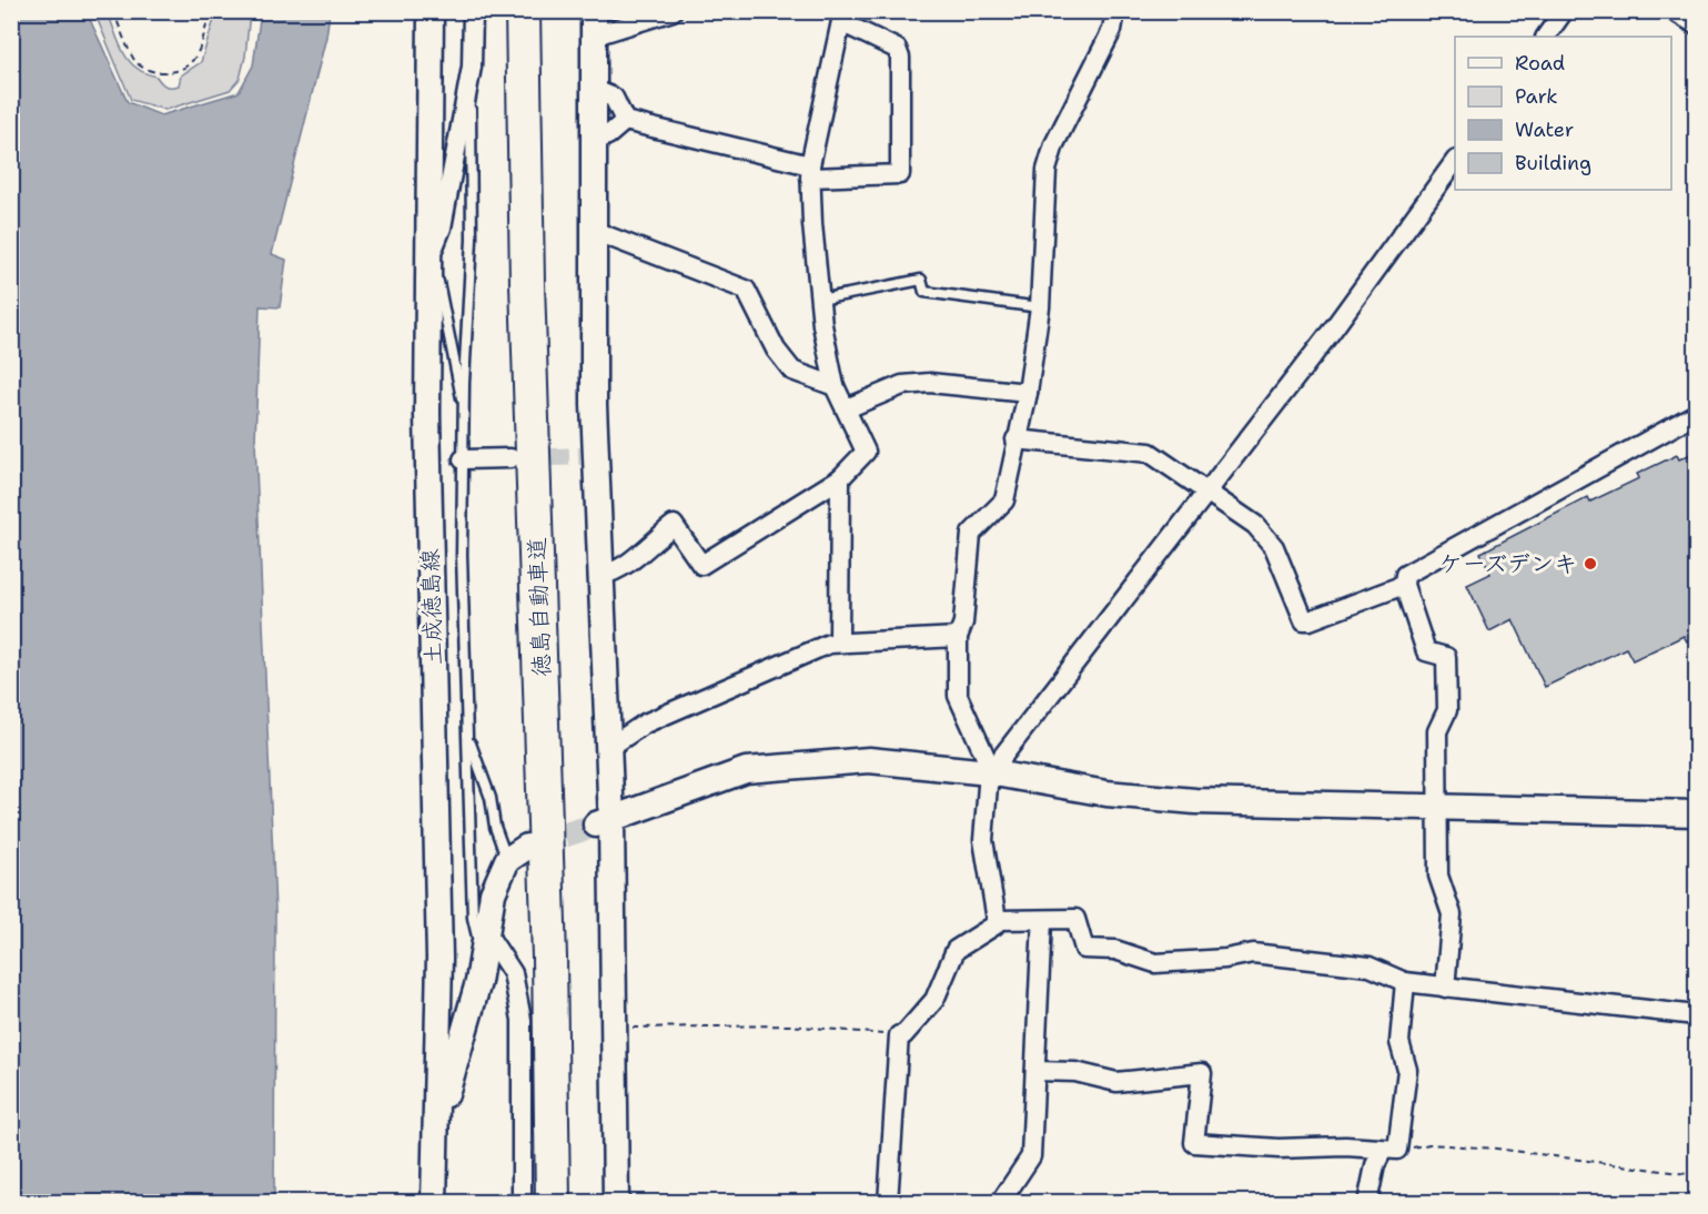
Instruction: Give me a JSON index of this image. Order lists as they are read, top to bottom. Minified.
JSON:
{"streets":{"highway":["徳島自動車道"],"street":["土成徳島線"]},"places":["ケーズデンキ"],"legend":["Road","Park","Water","Building"]}
